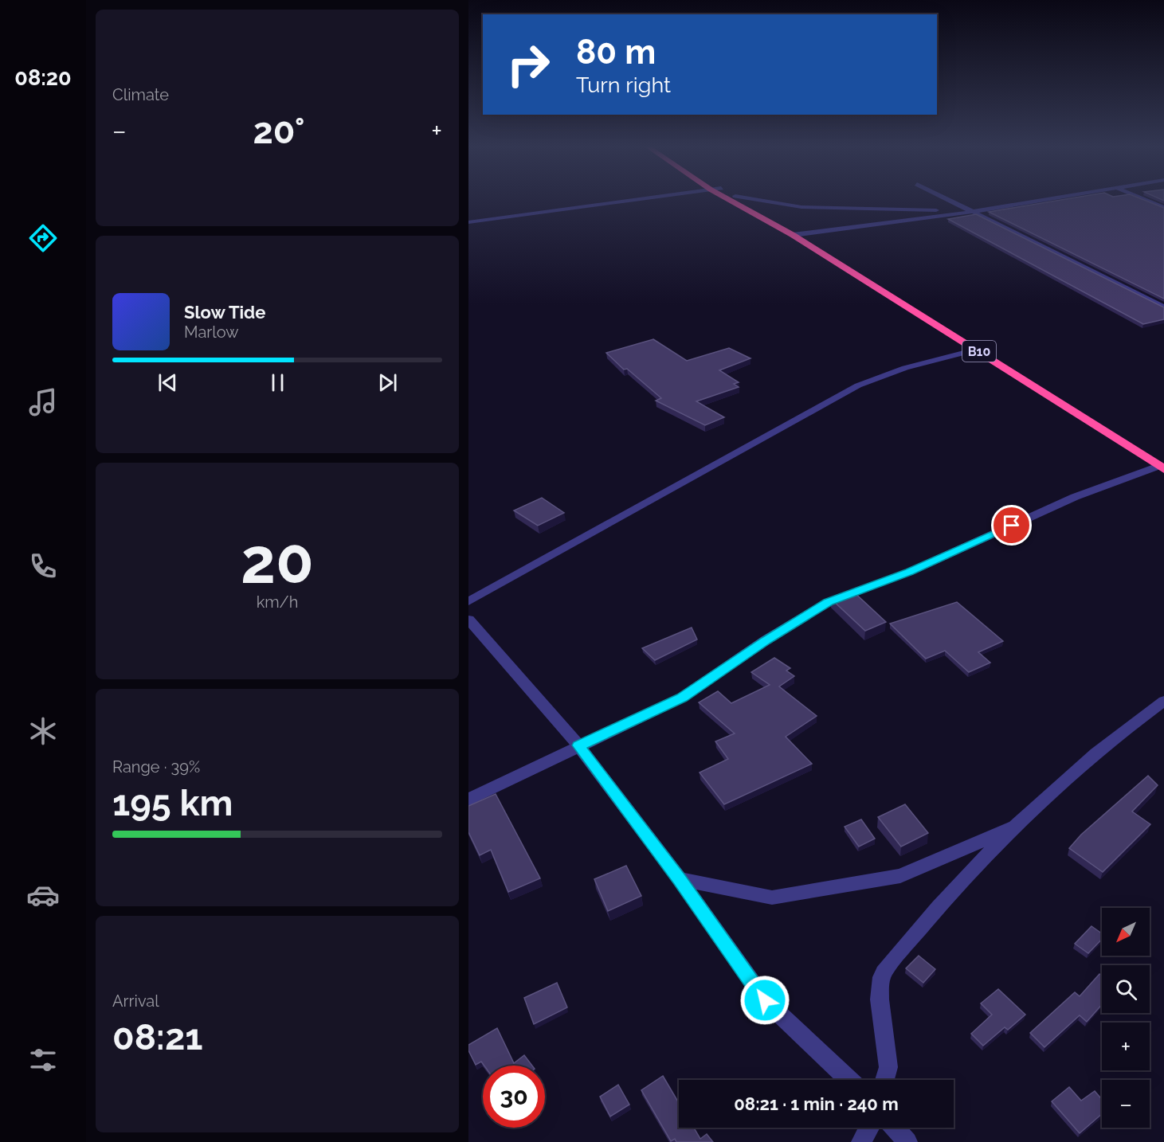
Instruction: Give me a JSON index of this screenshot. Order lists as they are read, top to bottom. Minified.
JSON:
{"streets":{"highway":["B10"]},"north":"bottom left","page":{"tabs":"08:20","tile":["Climate",["20","km/h"],["Range · 39%","195 km"],["Arrival","08:21"]],"turn":["80 m","Turn right"],"heat":["−","20°","+"],"song":["Slow Tide","Marlow"],"map_buttons":["+","−"],"limit":"30","trip":"08:21 · 1 min · 240 m"}}
